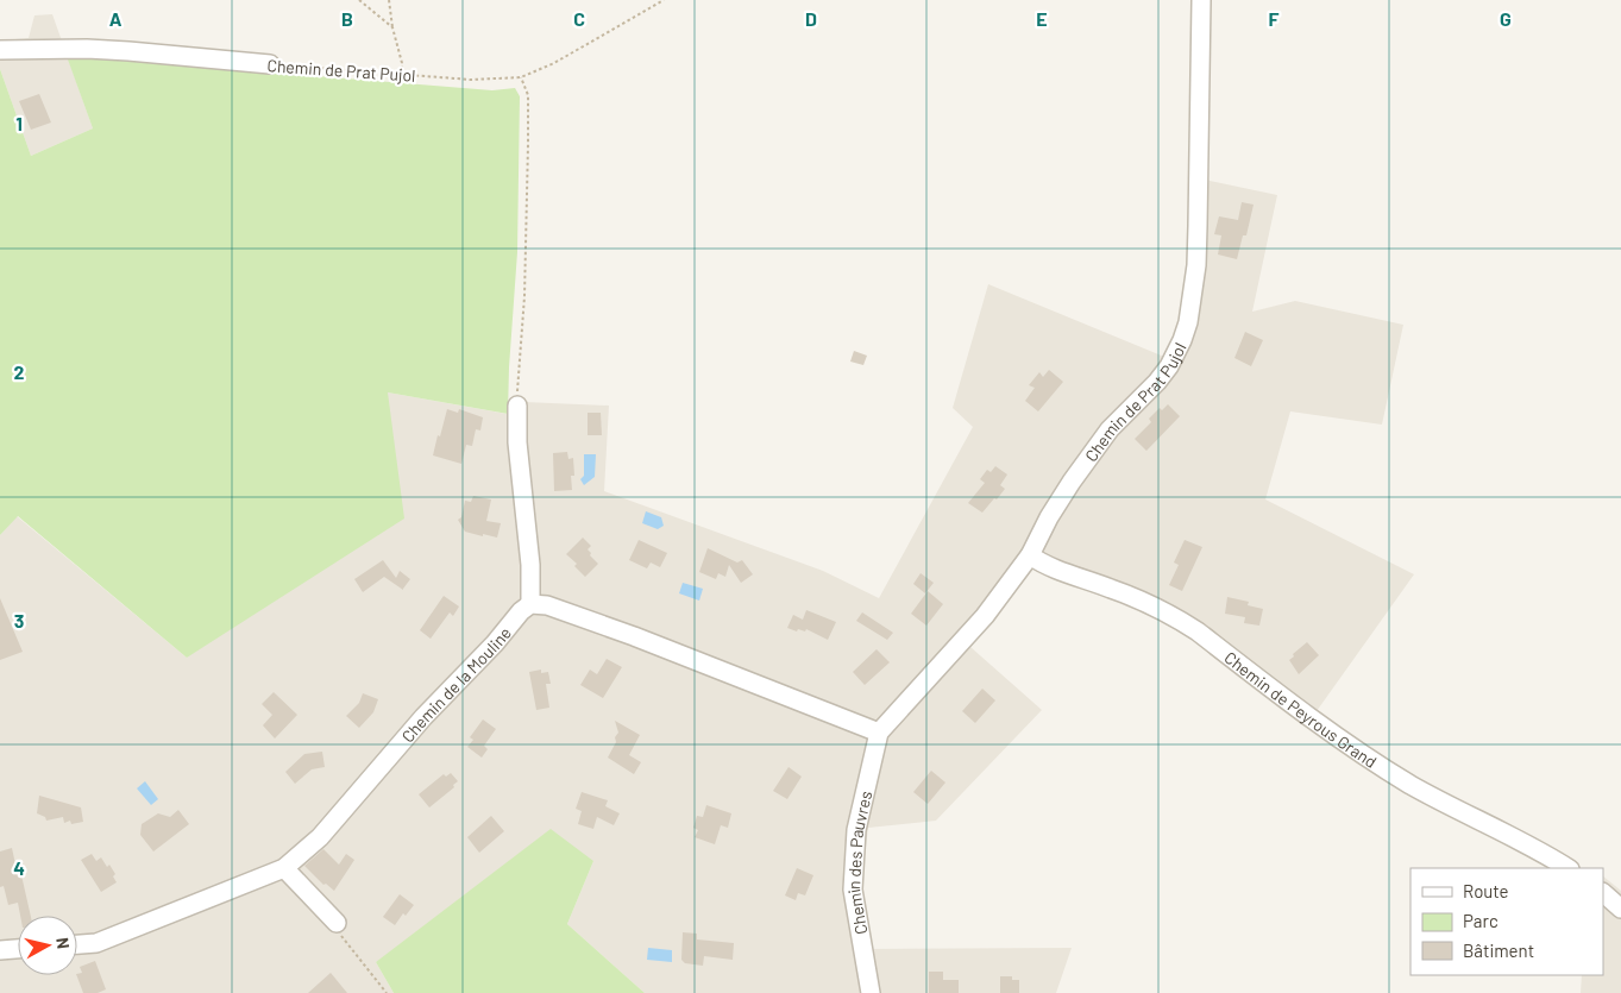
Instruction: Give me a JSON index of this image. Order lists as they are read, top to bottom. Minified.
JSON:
{"streets":{"street":["Chemin de Prat Pujol","Chemin de la Mouline","Chemin de Peyrous Grand","Chemin des Pauvres"]},"crossings":[["Chemin de Prat Pujol","Chemin de Peyrous Grand"],["Chemin de Prat Pujol","Chemin des Pauvres"]],"legend":["Route","Parc","Bâtiment"],"north":"right","grid":{"columns":["A","B","C","D","E","F","G"],"rows":["1","2","3","4"]}}
